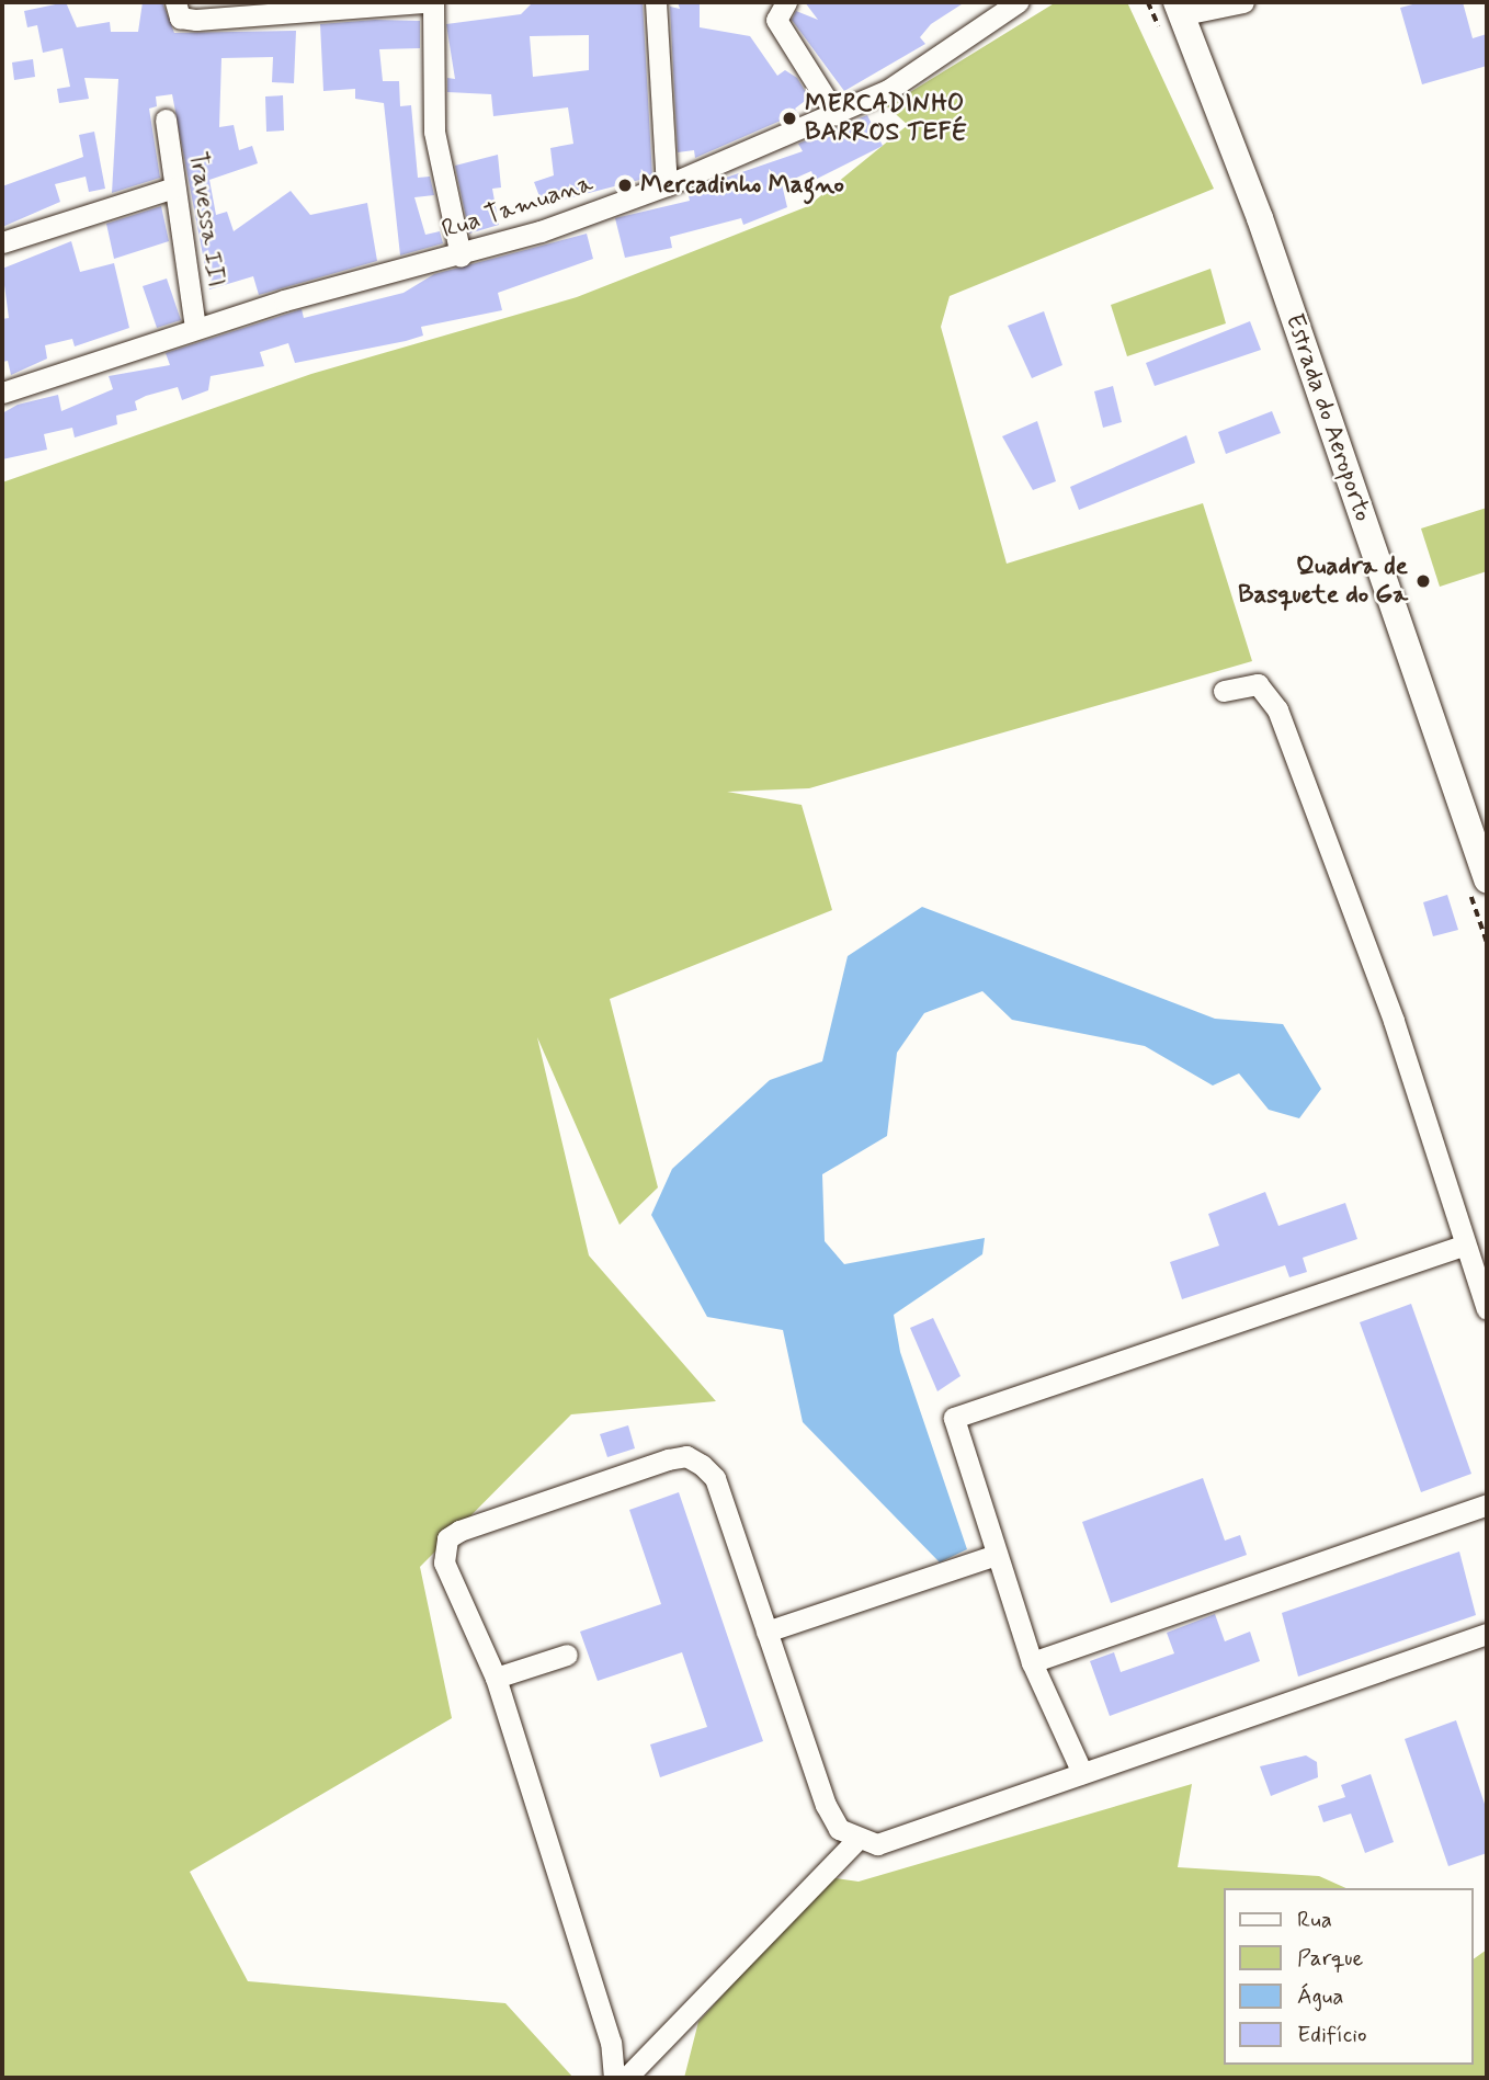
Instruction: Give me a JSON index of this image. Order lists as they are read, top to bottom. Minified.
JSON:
{"streets":{"street":["Rua Tamuana","Travessa III","Estrada do Aeroporto"]},"crossings":[["Rua Tamuana","Travessa III"]],"places":["MERCADINHO BARROS TEFÉ","Mercadinho Magno","Quadra de Basquete do Ga"],"legend":["Rua","Parque","Água","Edifício"]}
